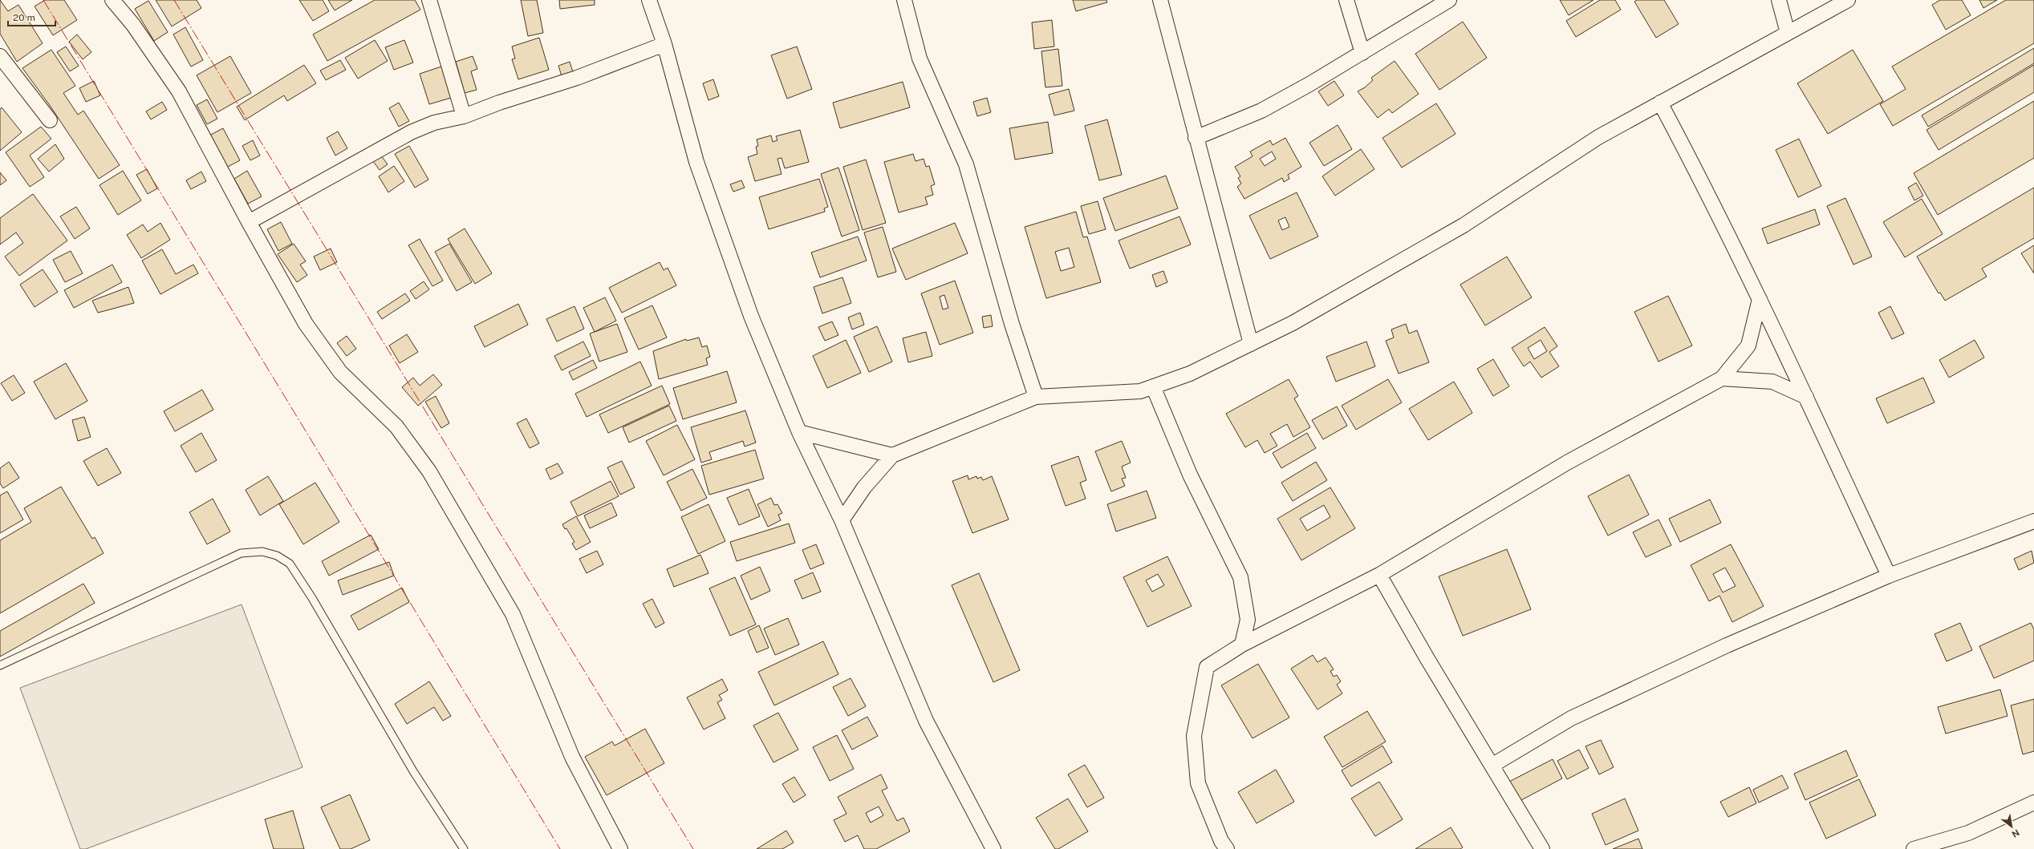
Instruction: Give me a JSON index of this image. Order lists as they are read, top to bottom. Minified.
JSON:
{"scale_bar":"20 m","north":"bottom right"}
